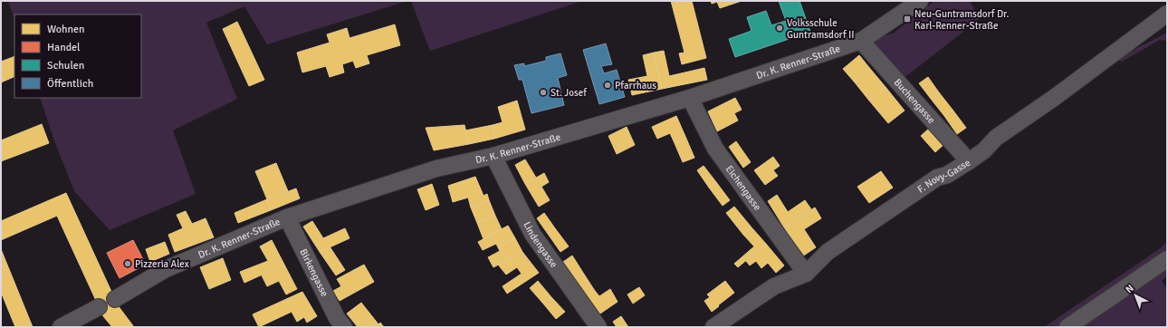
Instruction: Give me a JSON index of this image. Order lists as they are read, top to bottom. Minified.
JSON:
{"streets":{"street":["Dr. K. Renner-Straße","Buchengasse","F. Novy-Gasse","Eichengasse","Lindengasse","Birkengasse"]},"crossings":[["Dr. K. Renner-Straße","Buchengasse"],["Dr. K. Renner-Straße","Eichengasse"],["Dr. K. Renner-Straße","Lindengasse"],["Dr. K. Renner-Straße","Birkengasse"],["Buchengasse","F. Novy-Gasse"],["F. Novy-Gasse","Eichengasse"]],"places":{"transit":["Neu-Guntramsdorf Dr. Karl-Renner-Straße"],"other":["Volksschule Guntramsdorf II","Pfarrhaus","St. Josef","Pizzeria Alex"]},"legend":["Wohnen","Handel","Schulen","Öffentlich"],"north":"top left"}
